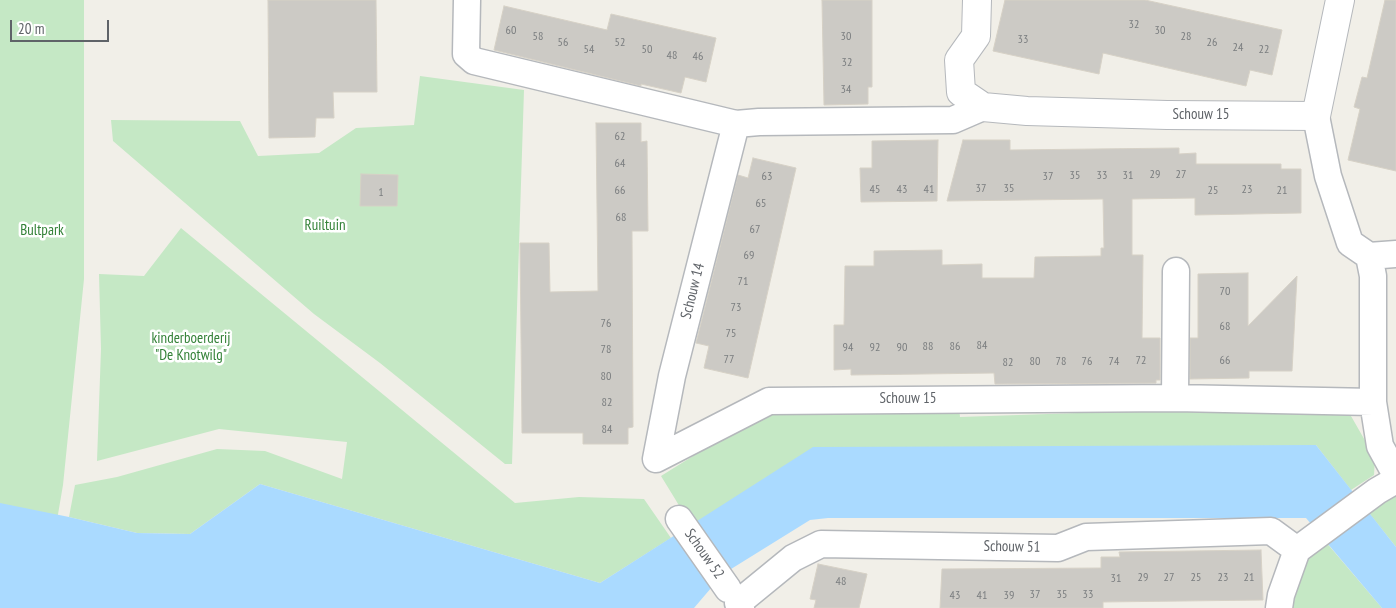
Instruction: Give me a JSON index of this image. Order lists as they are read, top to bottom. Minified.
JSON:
{"streets":{"street":["Schouw 15","Schouw 14","Schouw 51","Schouw 52"]},"crossings":[["Schouw 15","Schouw 14"],["Schouw 51","Schouw 52"]],"parks":["Ruiltuin","Bultpark","kinderboerderij \"De Knotwilg\""],"house_numbers":["32","60","30","58","30","28","33","56","52","26","24","54","50","22","48","46","32","34","62","64","29","27","35","33","31","63","37","37","35","45","43","41","23","66","25","21","1","65","68","67","69","71","70","73","76","68","75","84","88","86","94","92","90","78","77","72","66","80","78","76","74","82","80","82","84","29","27","25","23","21","31","48","37","35","33","43","41","39"],"scale_bar":"20 m"}
